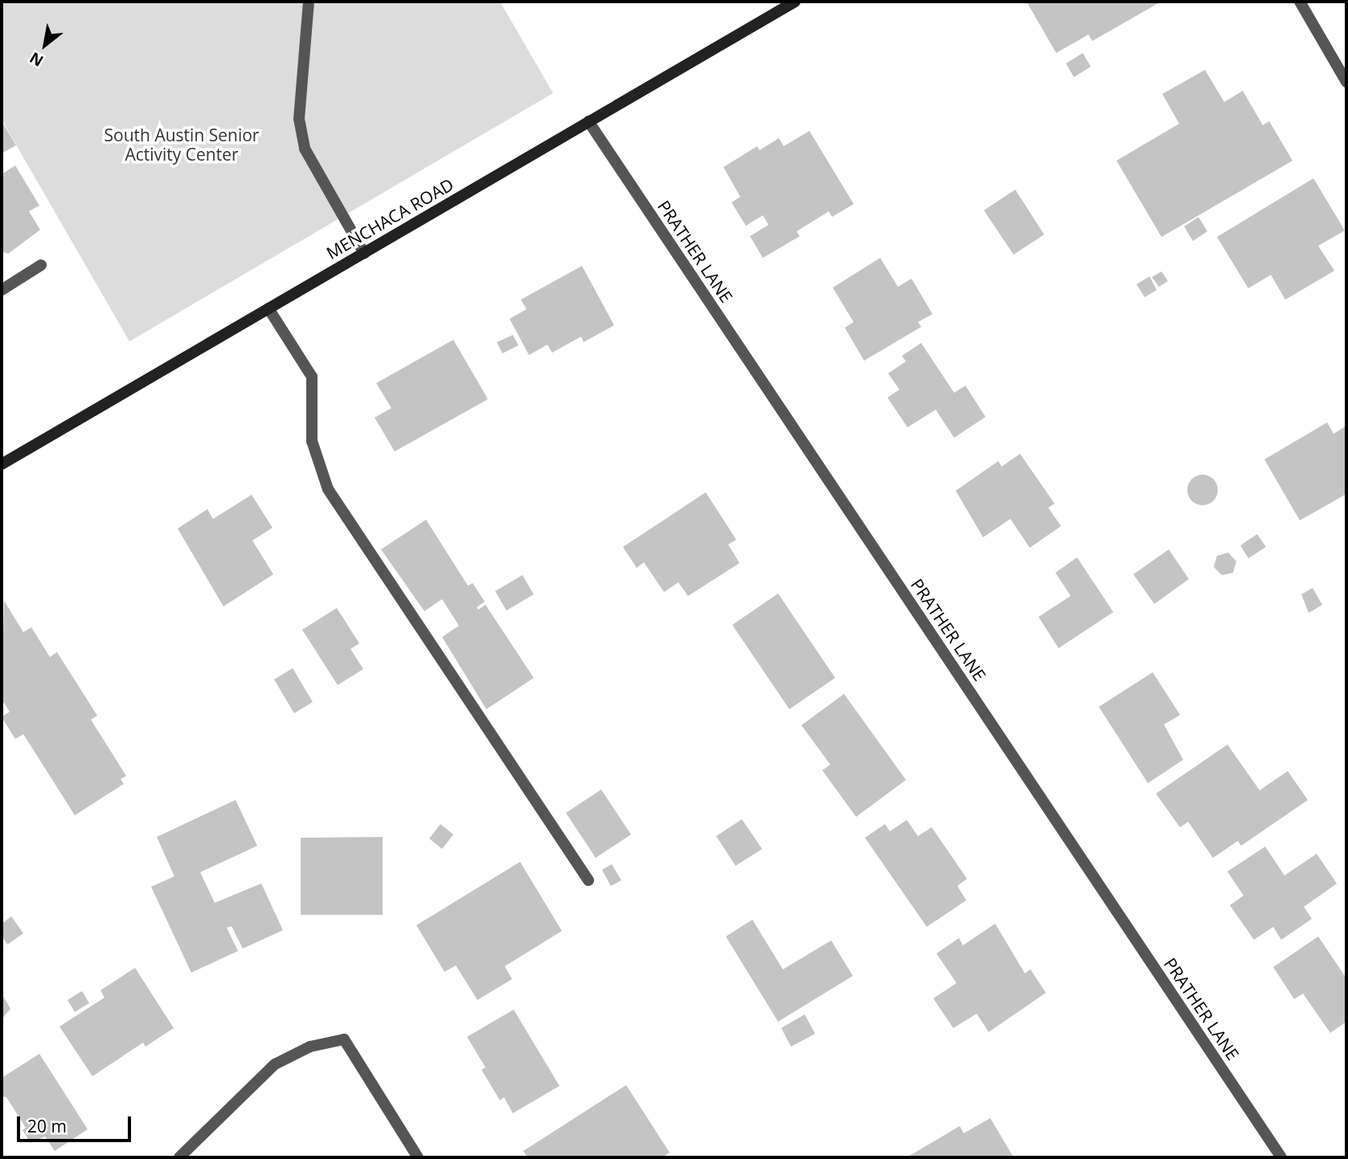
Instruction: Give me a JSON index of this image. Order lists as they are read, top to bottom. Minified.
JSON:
{"streets":{"main road":["MENCHACA ROAD"],"street":["PRATHER LANE"]},"crossings":[["MENCHACA ROAD","PRATHER LANE"]],"parks":["South Austin Senior Activity Center"],"scale_bar":"20 m","north":"bottom left"}
